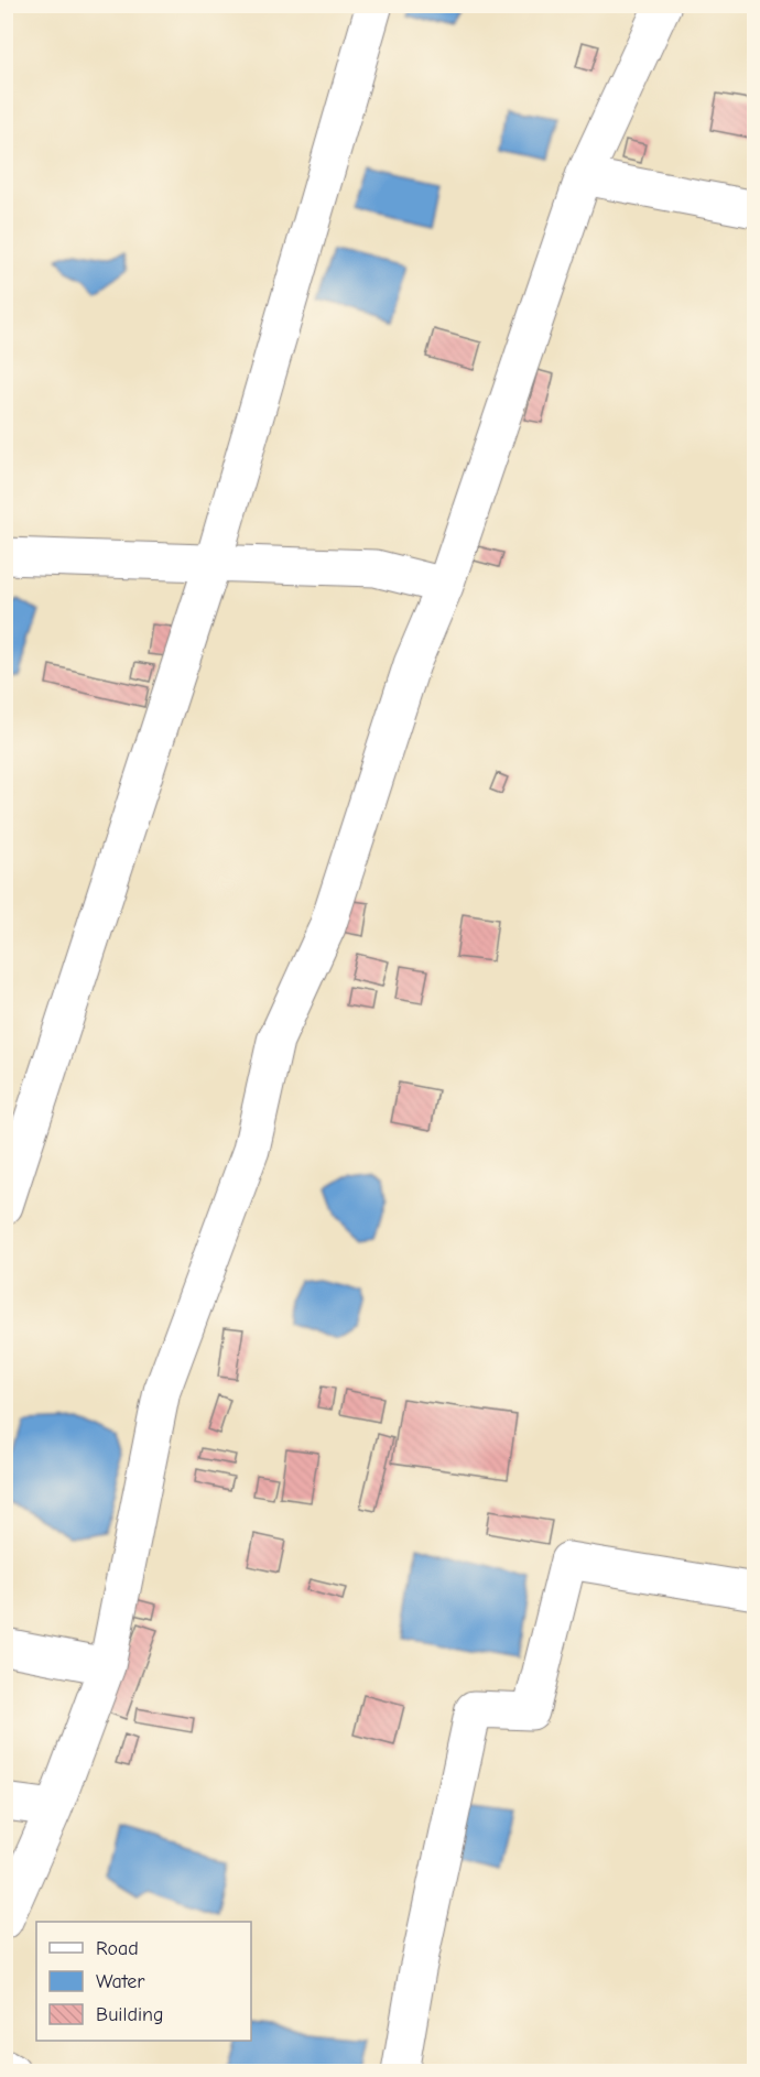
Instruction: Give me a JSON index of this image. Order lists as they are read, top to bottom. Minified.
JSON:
{"legend":["Road","Water","Building"]}
